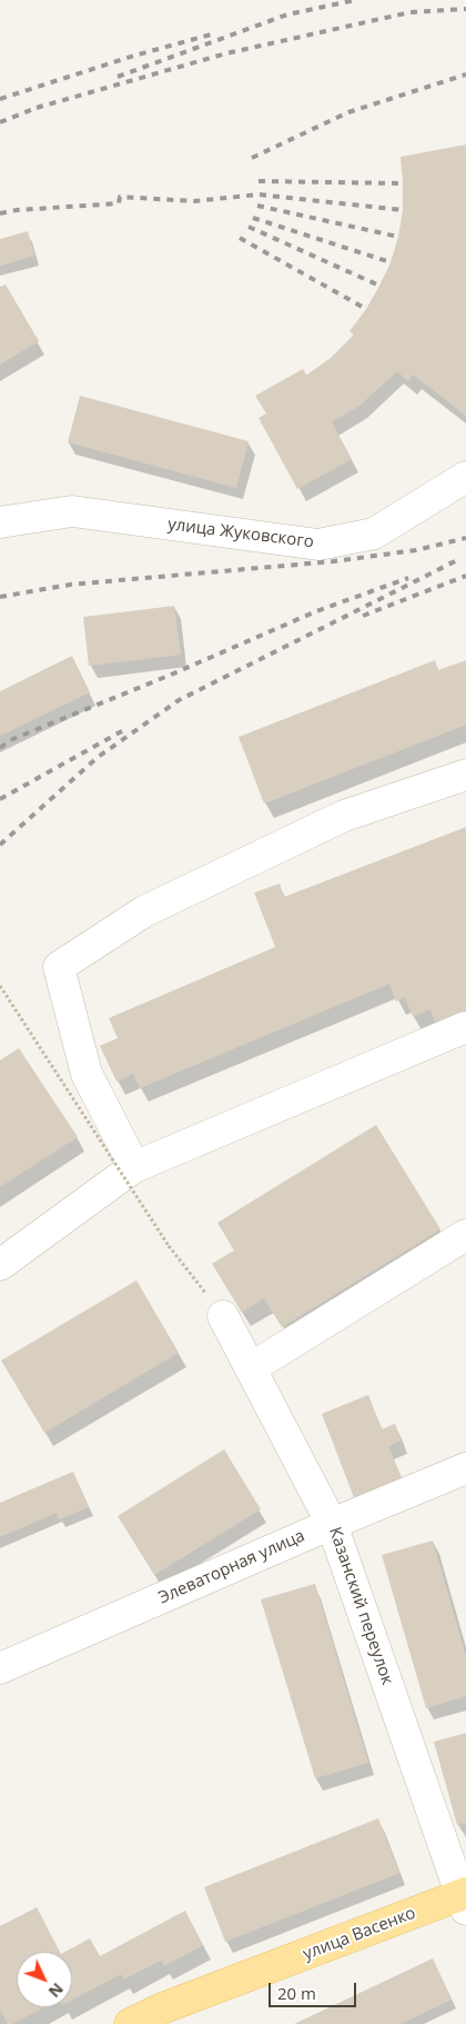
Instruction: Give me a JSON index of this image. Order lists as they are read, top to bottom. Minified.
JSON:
{"streets":{"main road":["улица Васенко"],"street":["улица Жуковского","Элеваторная улица","Казанский переулок"]},"crossings":[["Элеваторная улица","Казанский переулок"],["Казанский переулок","улица Васенко"]],"scale_bar":"20 m","north":"bottom right"}
